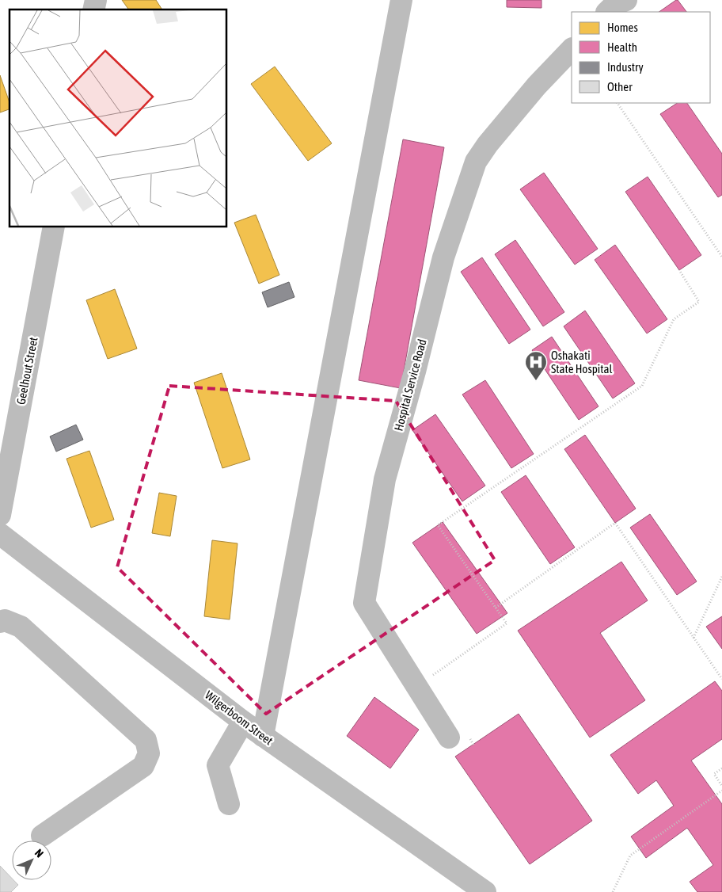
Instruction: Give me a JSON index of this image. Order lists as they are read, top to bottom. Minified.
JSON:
{"streets":{"street":["Geelhout Street","Hospital Service Road","Wilgerboom Street"]},"places":{"hospital":["Oshakati State Hospital"]},"legend":["Homes","Health","Industry","Other"],"north":"top right"}
